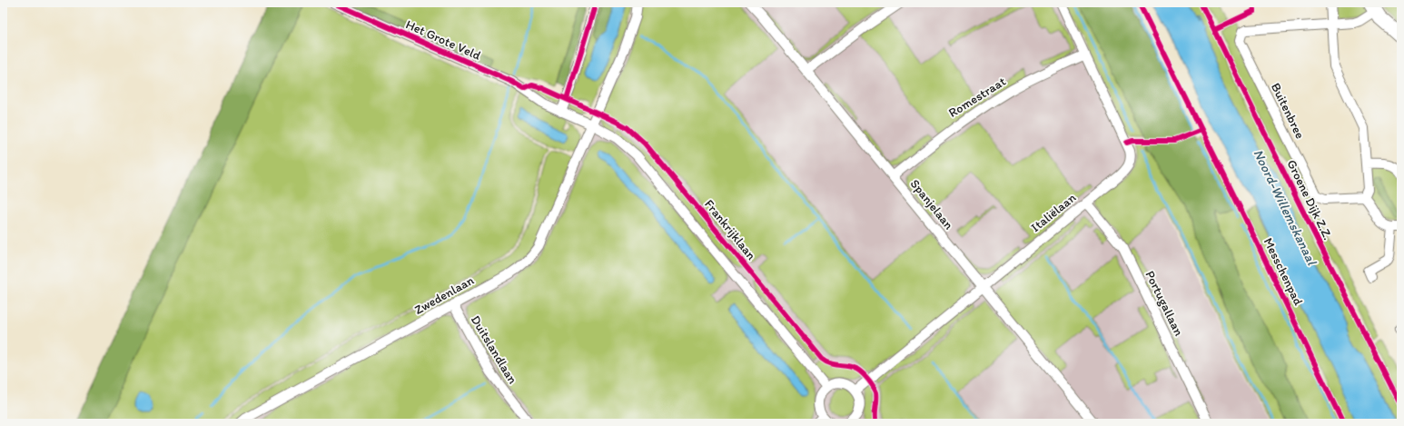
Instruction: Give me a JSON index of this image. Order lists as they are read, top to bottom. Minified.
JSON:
{"streets":{"street":["Het Grote Veld","Romestraat","Buitenbree","Spanjelaan","Italiëlaan","Frankrijklaan","Zwedenlaan","Portugallaan","Duitslandlaan"],"cycle path":["Groene Dijk Z.Z.","Messchenpad"]},"crossings":[["Het Grote Veld","Frankrijklaan"],["Het Grote Veld","Zwedenlaan"],["Romestraat","Spanjelaan"],["Romestraat","Italiëlaan"],["Spanjelaan","Italiëlaan"],["Italiëlaan","Portugallaan"],["Frankrijklaan","Zwedenlaan"],["Zwedenlaan","Duitslandlaan"]],"water":["Noord-Willemskanaal"]}
